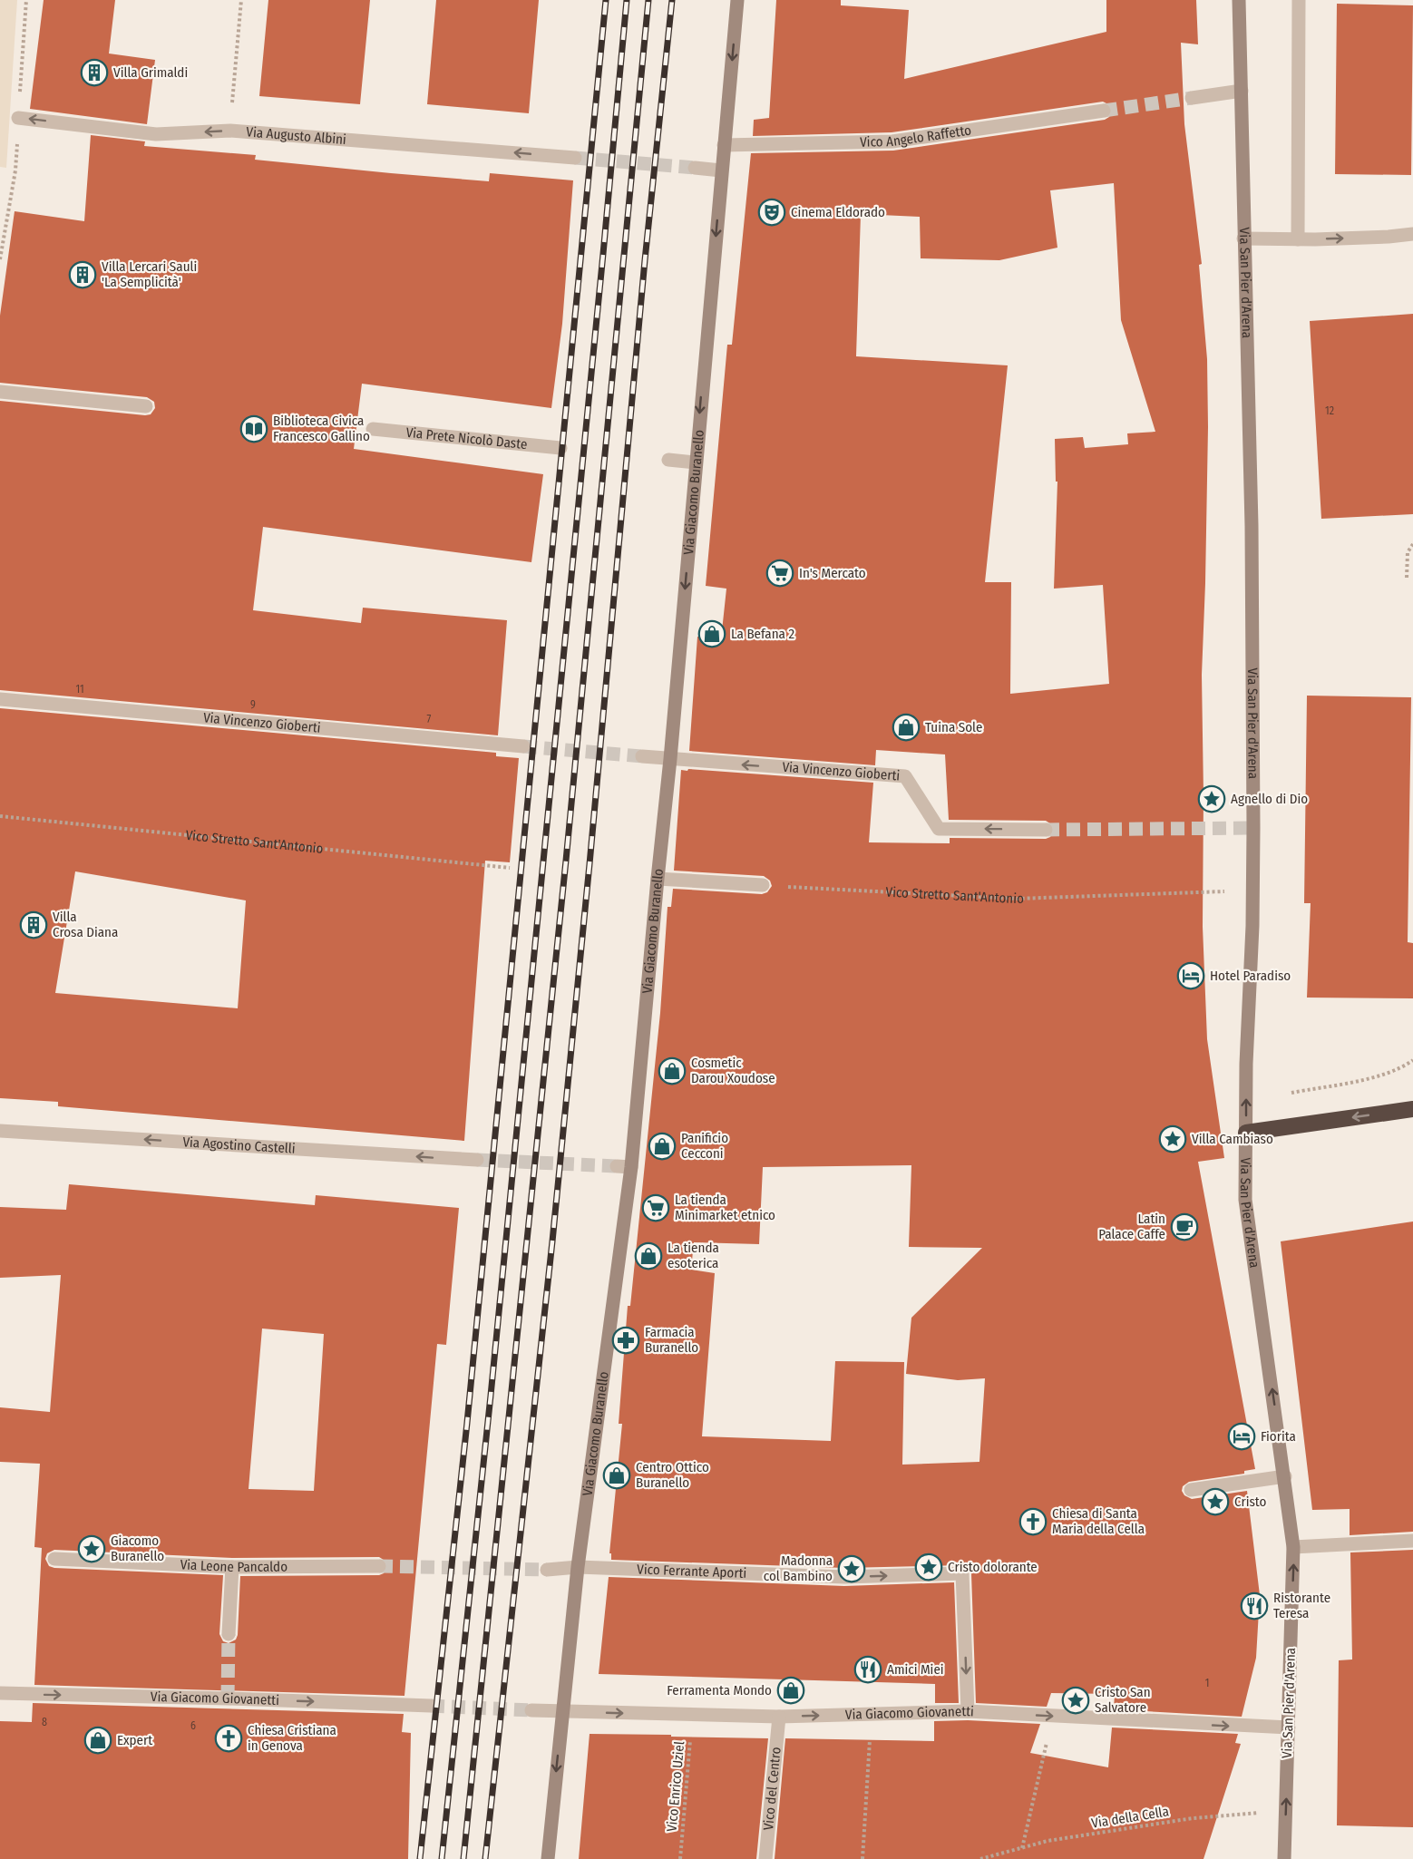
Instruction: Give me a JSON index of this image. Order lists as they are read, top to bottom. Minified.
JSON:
{"streets":{"street":["Via Augusto Albini","Vico Angelo Raffetto","Via San Pier d'Arena","Via Prete Nicolò Daste","Via Giacomo Buranello","Via Vincenzo Gioberti","Via Agostino Castelli","Via Leone Pancaldo","Vico Ferrante Aporti","Via Giacomo Giovanetti","Vico del Centro"],"path":["Vico Stretto Sant'Antonio","Vico Enrico Uziel","Via della Cella"]},"crossings":[["Vico Angelo Raffetto","Via Giacomo Buranello"],["Via San Pier d'Arena","Vico Stretto Sant'Antonio"],["Via San Pier d'Arena","Via Giacomo Giovanetti"],["Via San Pier d'Arena","Via della Cella"],["Via Giacomo Buranello","Via Vincenzo Gioberti"],["Via Giacomo Buranello","Vico Ferrante Aporti"],["Via Giacomo Buranello","Via Giacomo Giovanetti"],["Vico Ferrante Aporti","Via Giacomo Giovanetti"],["Via Giacomo Giovanetti","Vico Enrico Uziel"],["Via Giacomo Giovanetti","Vico del Centro"]],"one_way":["Via Augusto Albini","Via San Pier d'Arena","Via Giacomo Buranello","Via Vincenzo Gioberti","Via Agostino Castelli","Via Giacomo Giovanetti"],"places":{"building":["Villa Grimaldi","Villa Lercari Sauli 'La Semplicità'","Villa Crosa Diana"],"theatre":["Cinema Eldorado"],"library":["Biblioteca Civica Francesco Gallino"],"supermarket":["In's Mercato","La tienda Minimarket etnico"],"shop":["La Befana 2","Tuina Sole","Cosmetic Darou Xoudose","Panificio Cecconi","La tienda esoterica","Centro Ottico Buranello","Ferramenta Mondo","Expert"],"place":["Agnello di Dio","Villa Cambiaso","Cristo","Giacomo Buranello","Cristo dolorante","Madonna col Bambino","Cristo San Salvatore"],"hotel":["Hotel Paradiso","Fiorita"],"cafe":["Latin Palace Caffe"],"pharmacy":["Farmacia Buranello"],"church":["Chiesa di Santa Maria della Cella","Chiesa Cristiana in Genova"],"restaurant":["Ristorante Teresa","Amici Miei"]},"house_numbers":["12","11","9","7","1","8","6"]}
